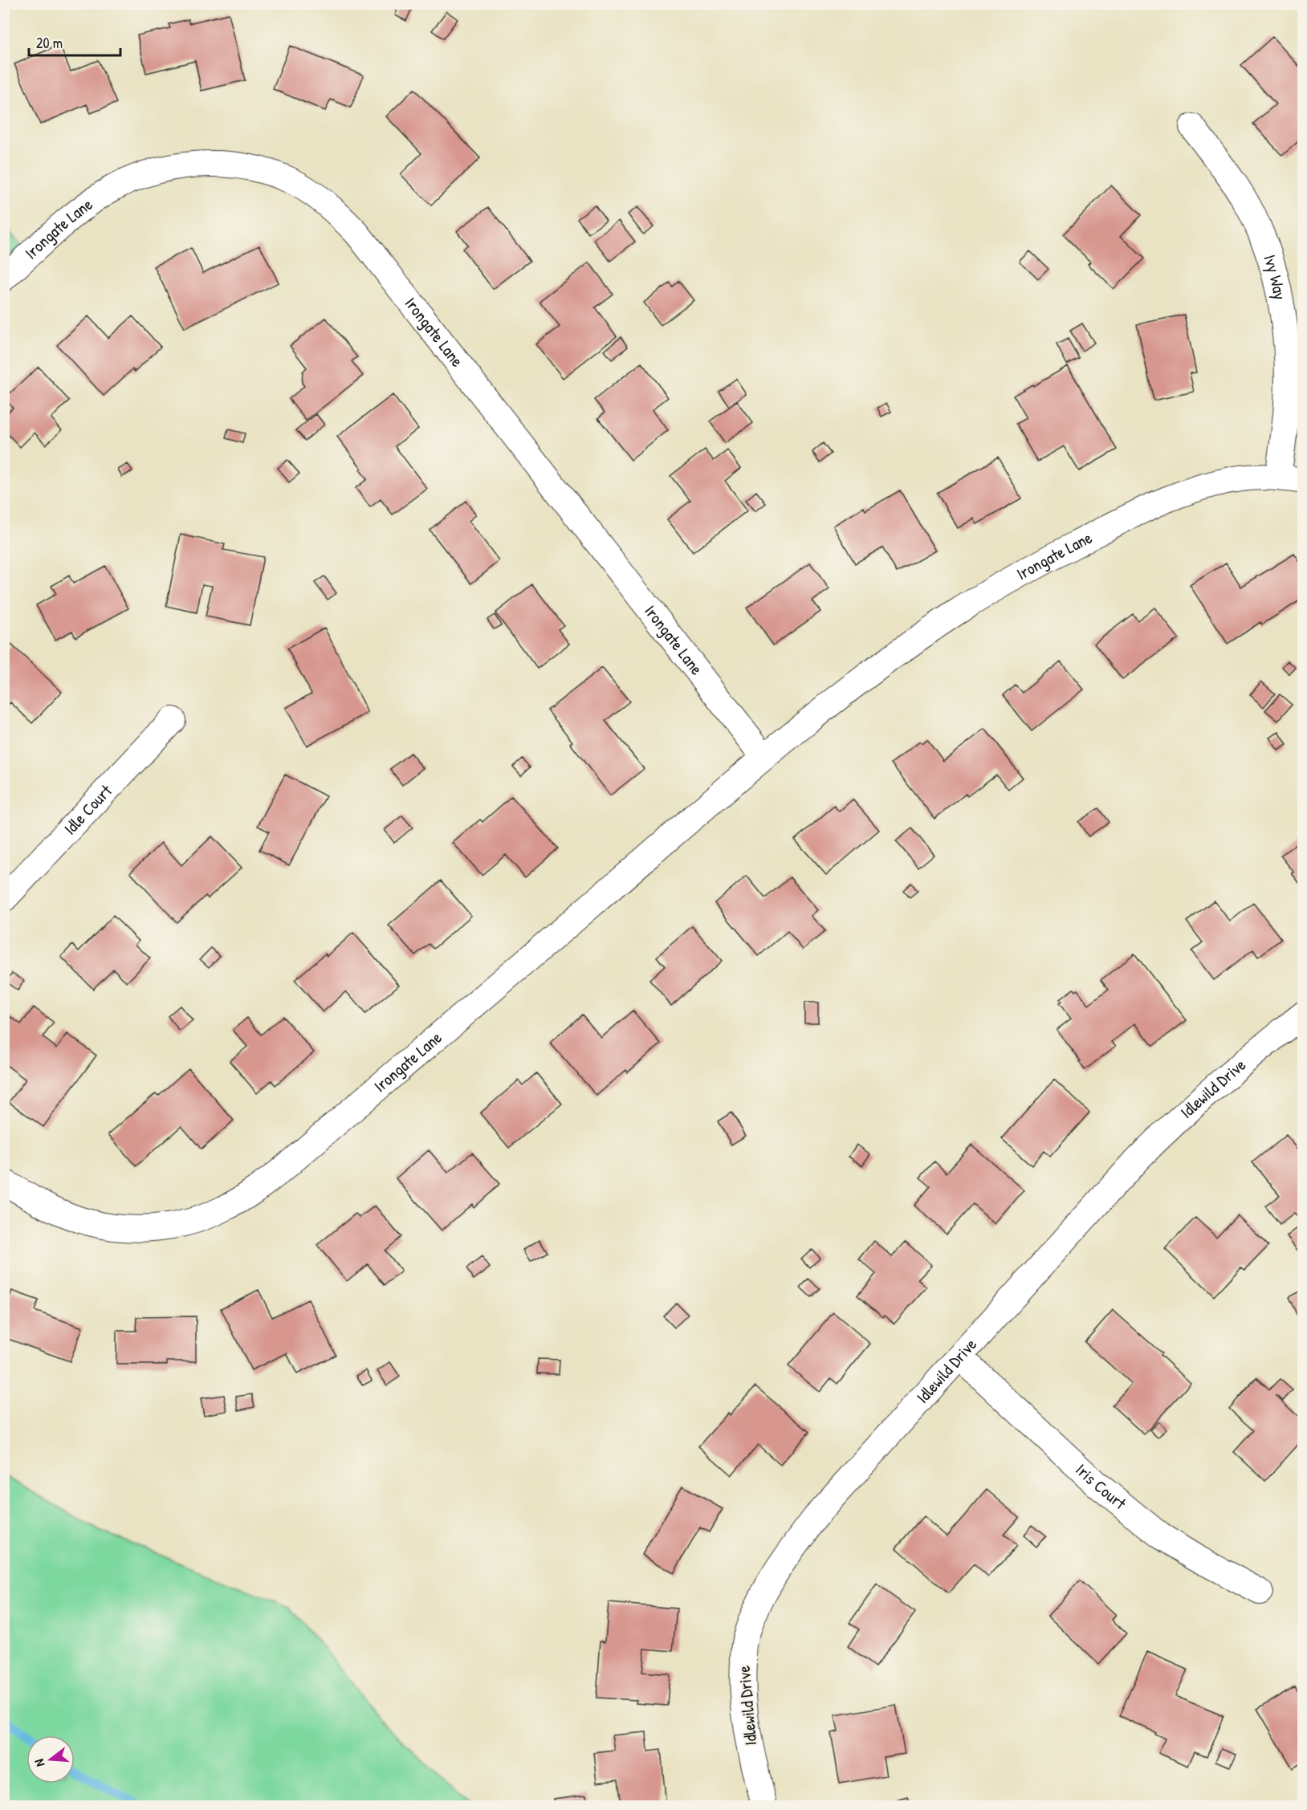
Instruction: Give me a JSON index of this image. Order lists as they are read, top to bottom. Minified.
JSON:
{"streets":{"street":["Irongate Lane","Ivy Way","Idle Court","Idlewild Drive","Iris Court"]},"crossings":[["Irongate Lane","Ivy Way"],["Idlewild Drive","Iris Court"]],"scale_bar":"20 m","north":"left"}
